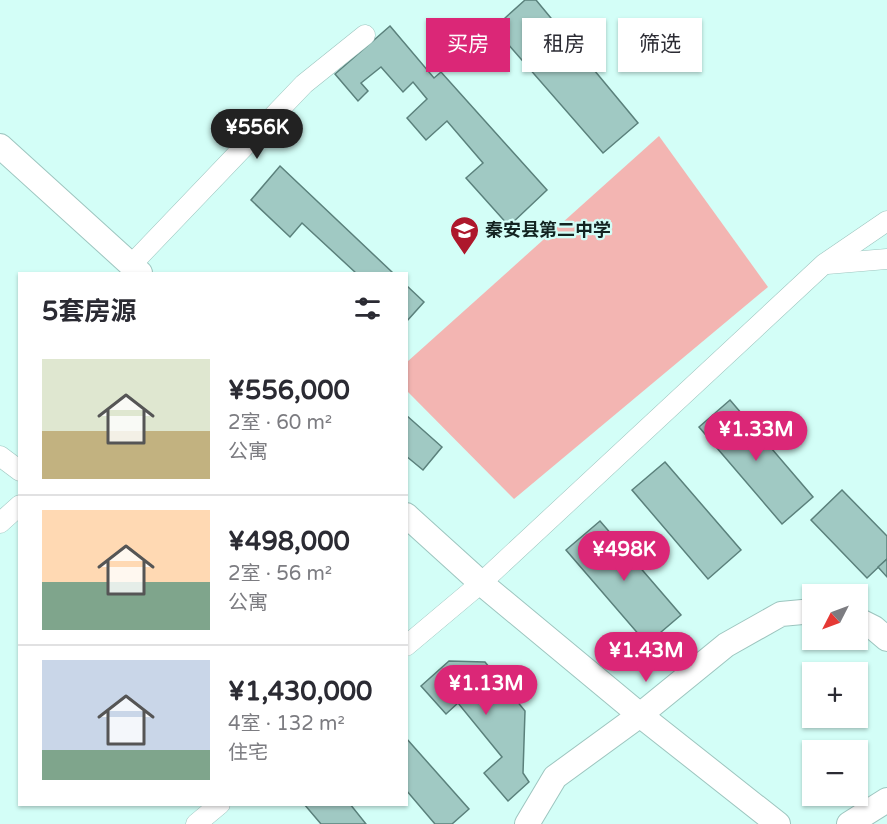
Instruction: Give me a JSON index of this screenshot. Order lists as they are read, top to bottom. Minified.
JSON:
{"places":{"school or university":["秦安县第二中学"]},"north":"bottom left","page":{"chip":["买房","租房","筛选"],"price":["¥556K","¥1.33M","¥498K","¥1.43M","¥1.13M"],"heading":"5套房源","list":[{"name":"¥556,000","note":"2室 · 60 m² · 公寓"},{"name":"¥498,000","note":"2室 · 56 m² · 公寓"},{"name":"¥1,430,000","note":"4室 · 132 m² · 住宅"}],"map_buttons":["+","−"]}}
